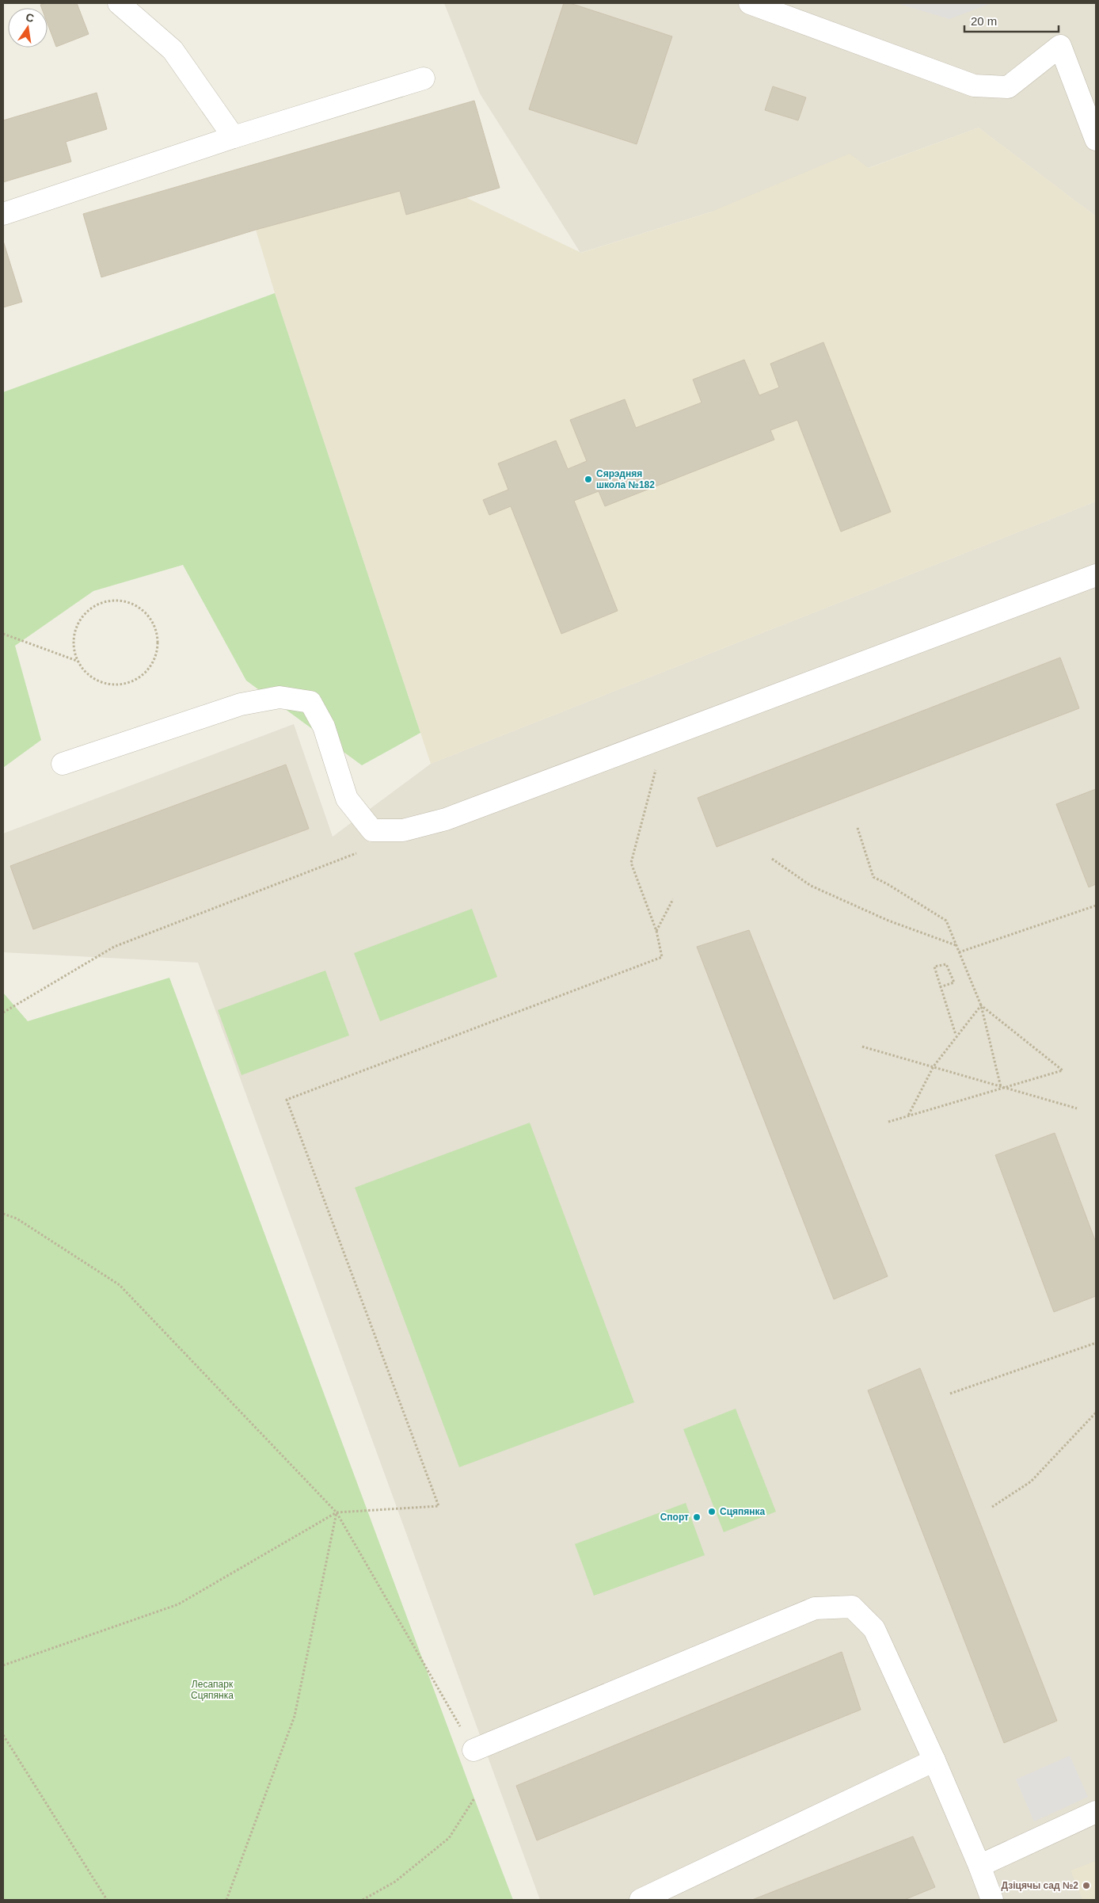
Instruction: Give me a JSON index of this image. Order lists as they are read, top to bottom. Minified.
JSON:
{"parks":["Лесапарк Сцяпянка"],"places":["Сярэдняя школа №182","Сцяпянка","Спорт","Дзіцячы сад №2"],"scale_bar":"20 m","north":"top"}
